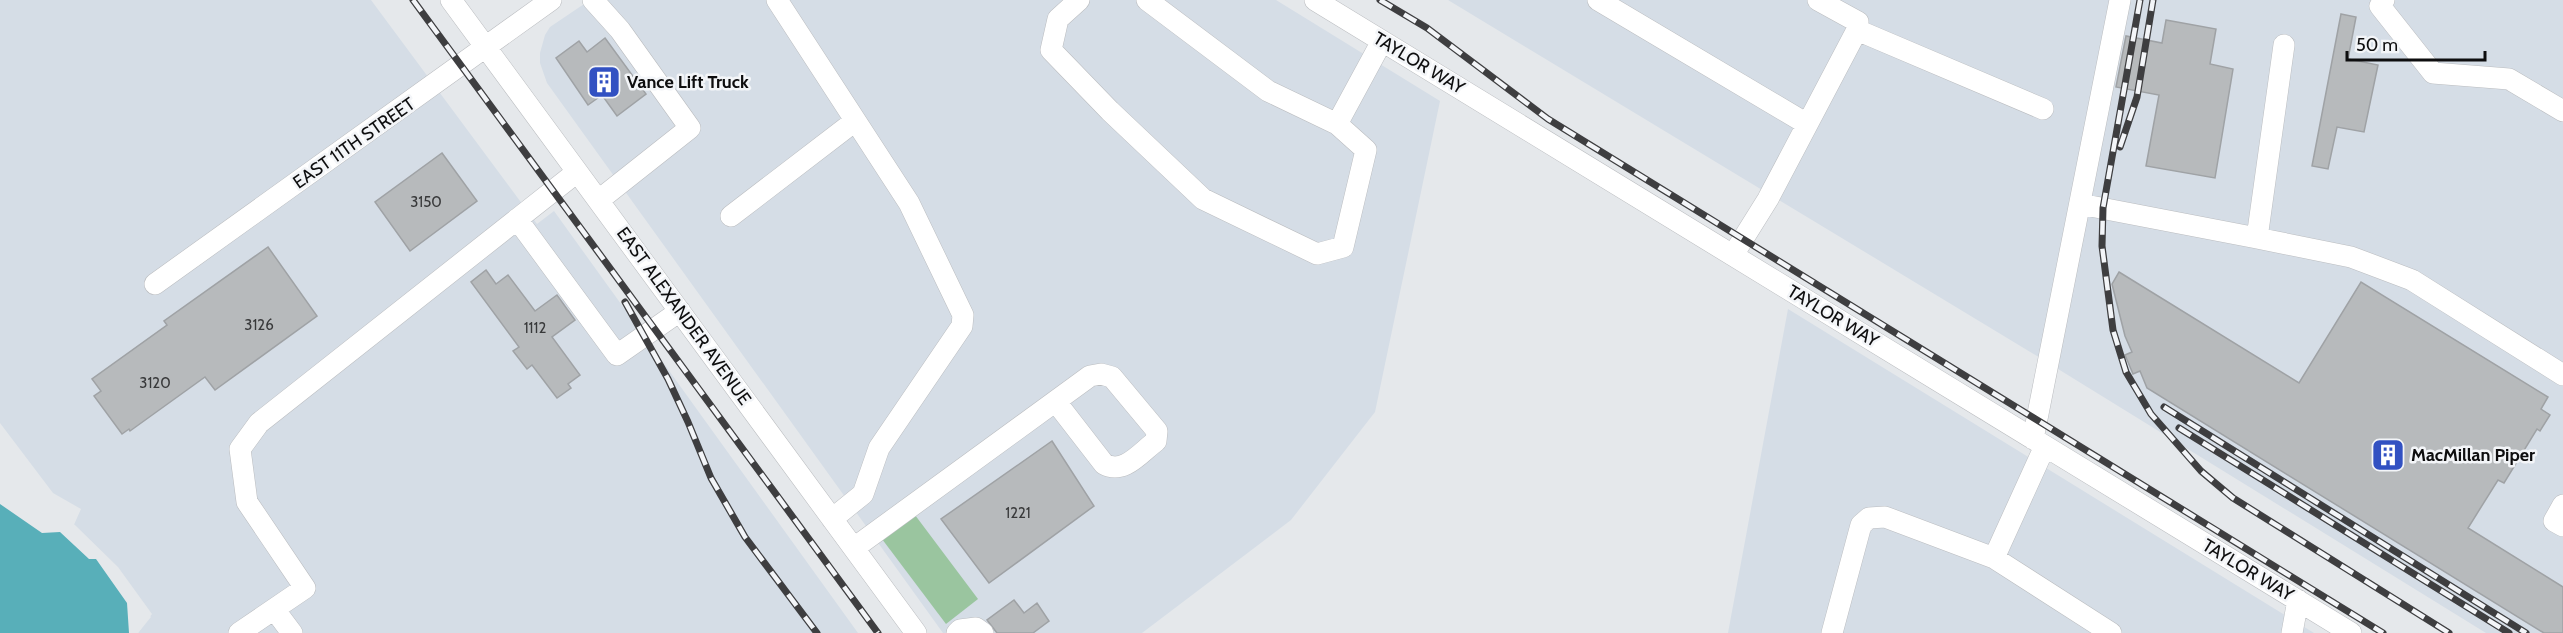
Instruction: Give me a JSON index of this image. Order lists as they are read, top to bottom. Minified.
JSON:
{"streets":{"street":["TAYLOR WAY","EAST 11TH STREET","EAST ALEXANDER AVENUE"]},"crossings":[["EAST 11TH STREET","EAST ALEXANDER AVENUE"]],"places":{"building":["Vance Lift Truck","MacMillan Piper"]},"house_numbers":["3150","3126","1112","3120","1221"],"scale_bar":"50 m"}
